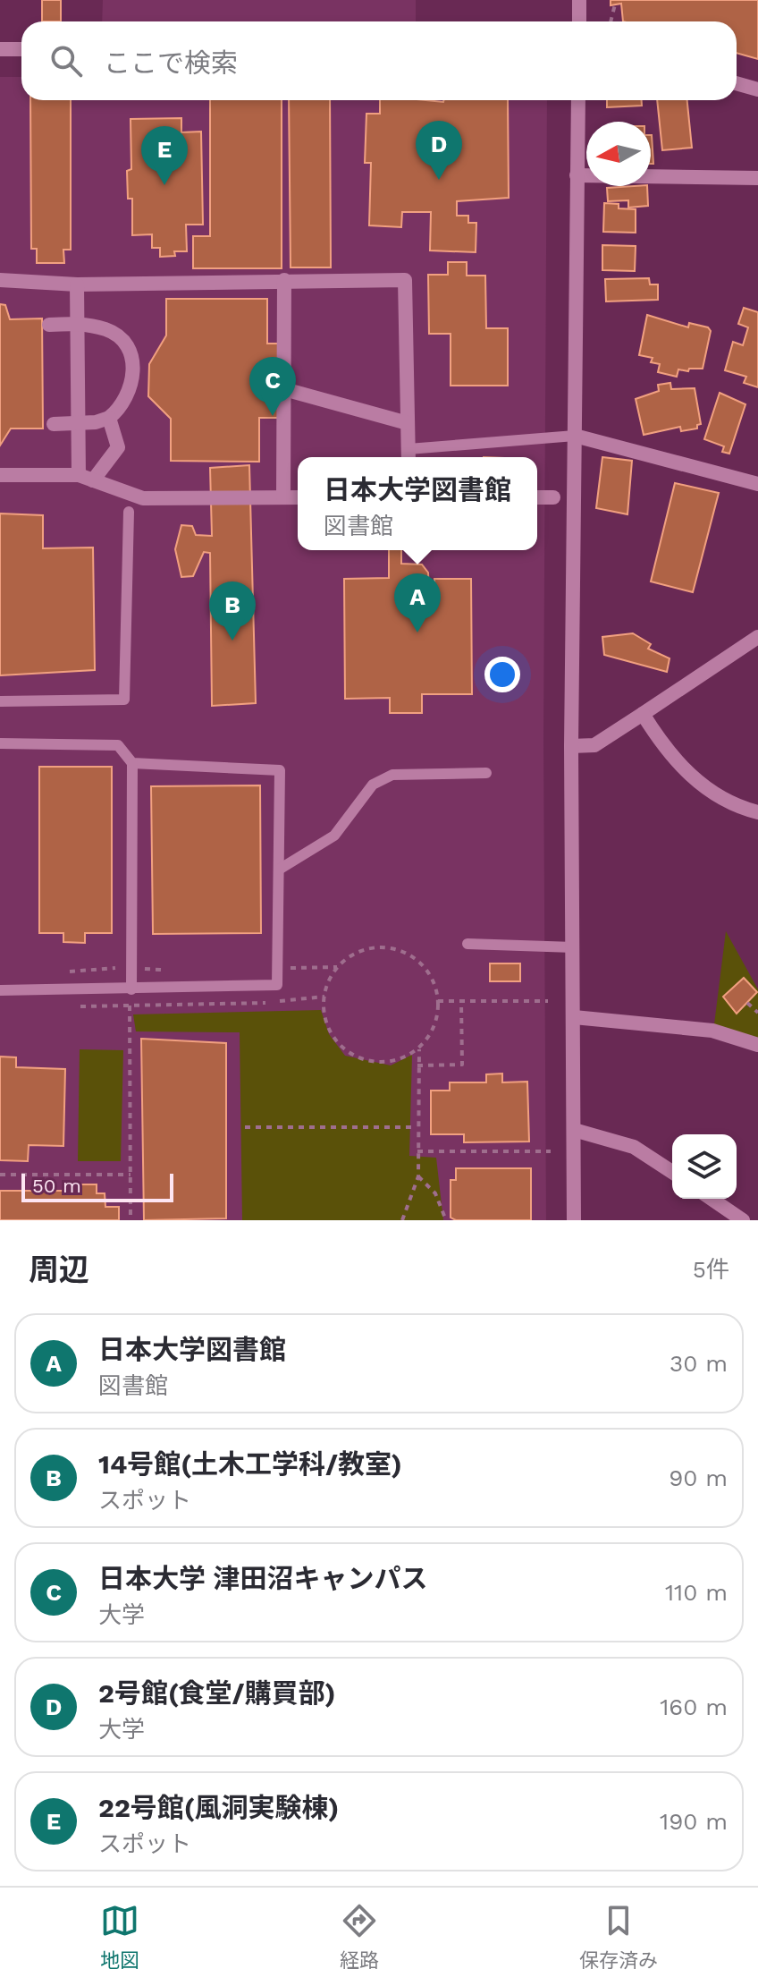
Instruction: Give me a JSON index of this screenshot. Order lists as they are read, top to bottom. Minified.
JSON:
{"scale_bar":"50 m","north":"left","page":{"search":"ここで検索","pins":["D","E","C","A","B"],"popup":["日本大学図書館","図書館"],"scale":"50 m","heading":["周辺","5件"],"list":[{"mark":"A","name":"日本大学図書館","note":"図書館","value":"30 m"},{"mark":"B","name":"14号館(土木工学科/教室)","note":"スポット","value":"90 m"},{"mark":"C","name":"日本大学 津田沼キャンパス","note":"大学","value":"110 m"},{"mark":"D","name":"2号館(食堂/購買部)","note":"大学","value":"160 m"},{"mark":"E","name":"22号館(風洞実験棟)","note":"スポット","value":"190 m"}],"nav":["地図","経路","保存済み"]}}
